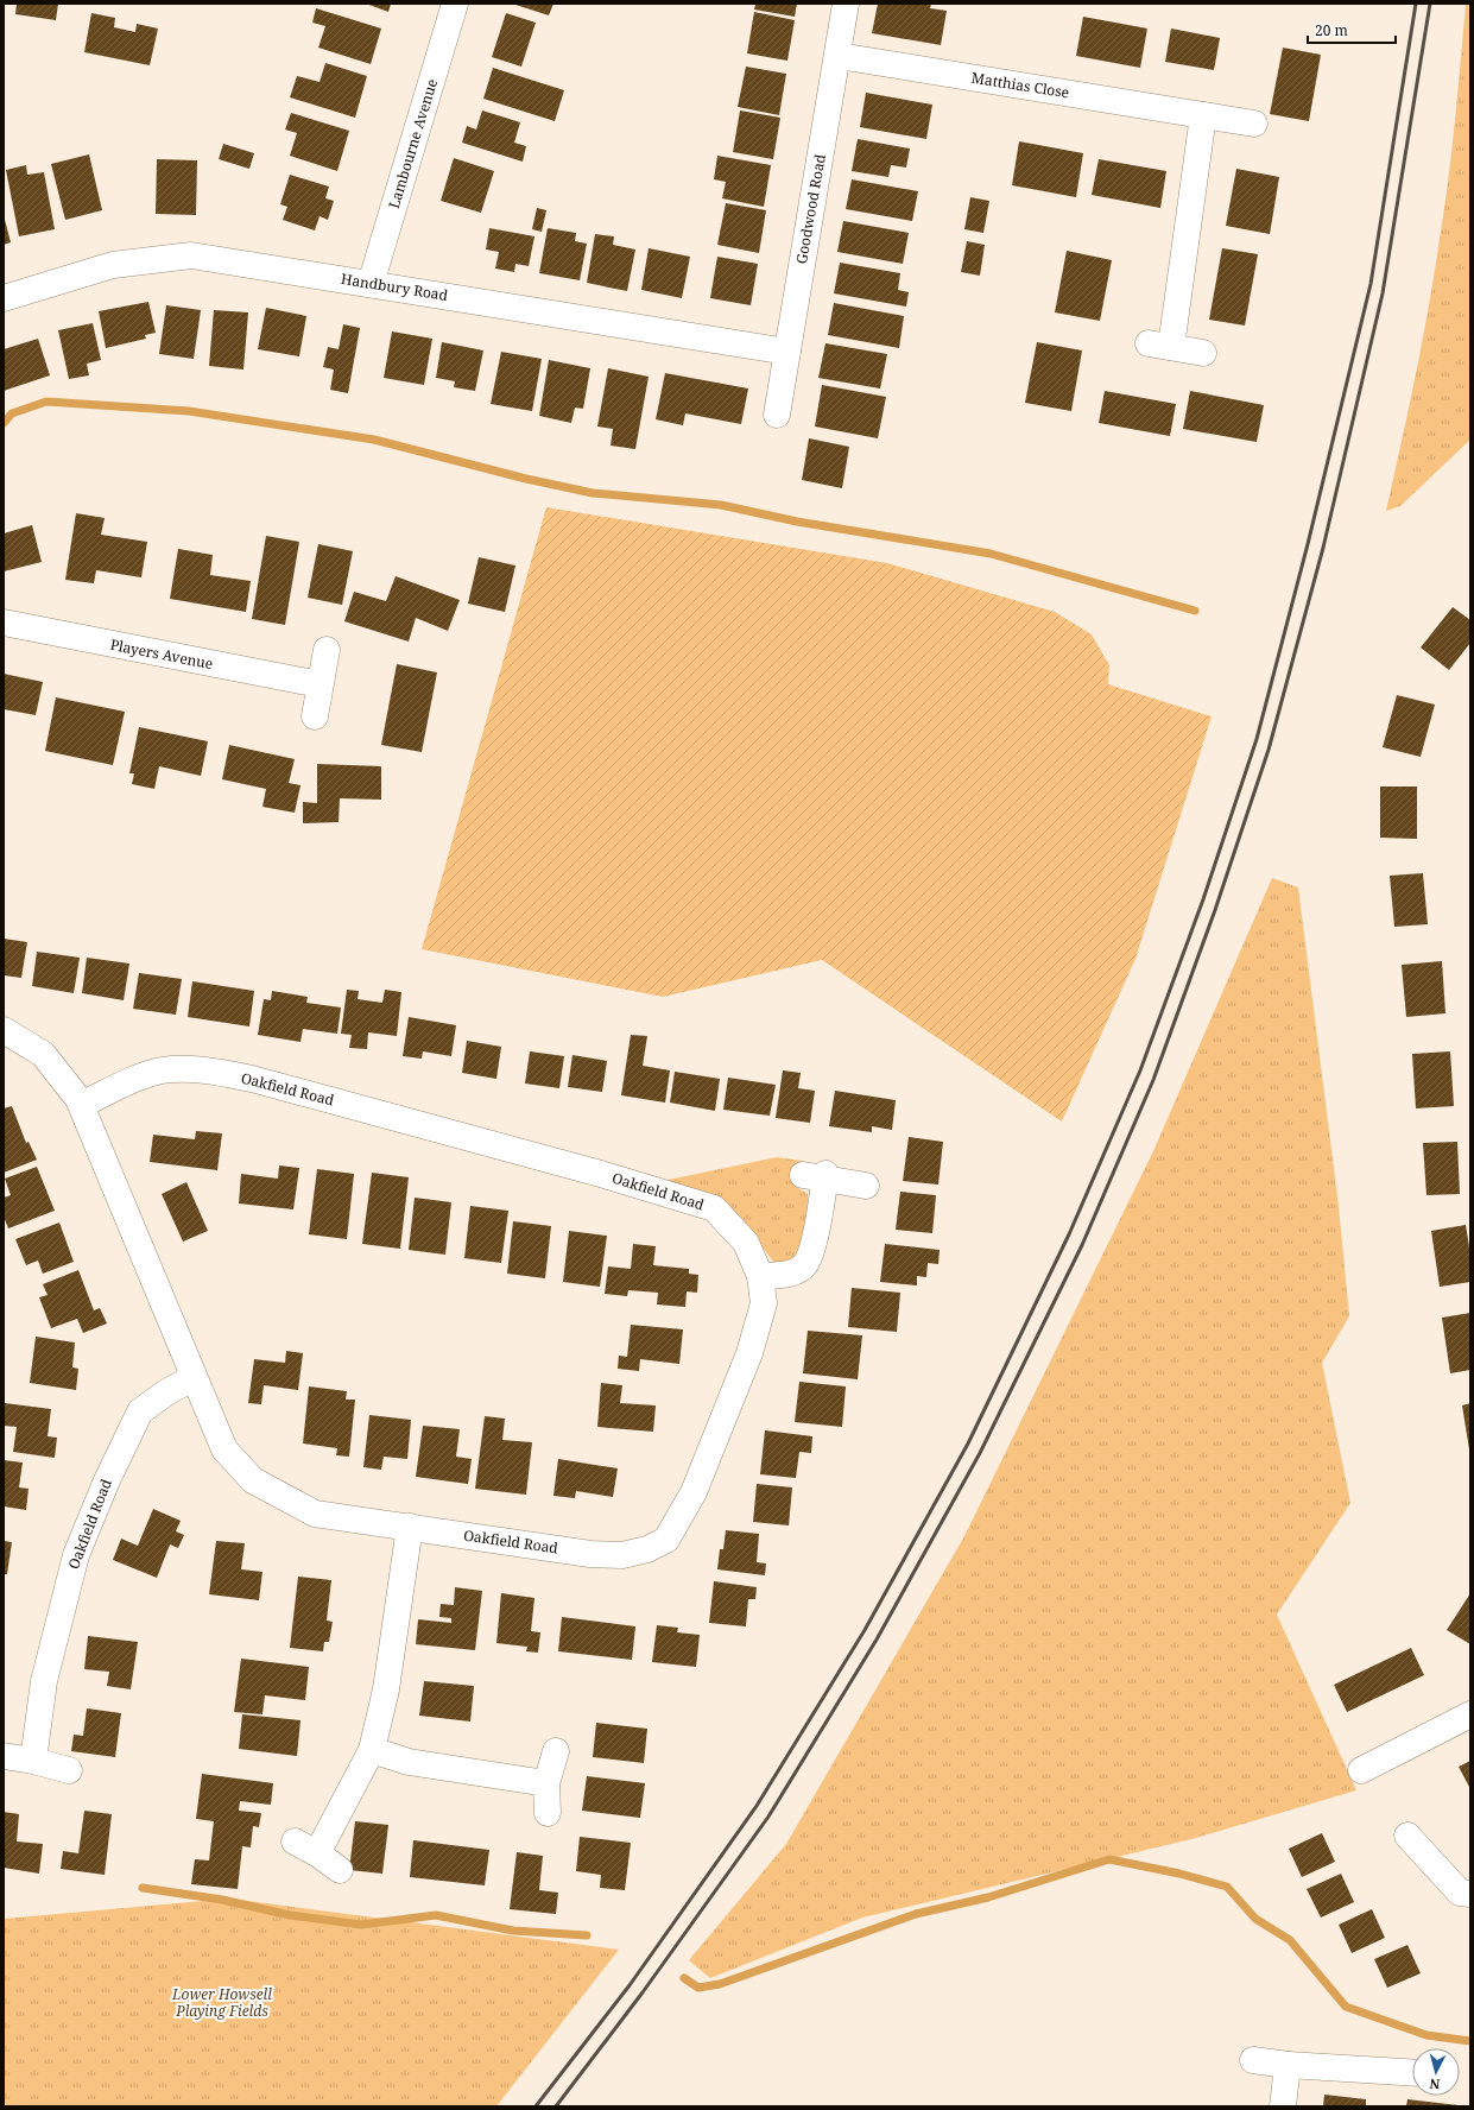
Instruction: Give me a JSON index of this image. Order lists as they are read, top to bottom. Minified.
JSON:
{"streets":{"street":["Matthias Close","Lambourne Avenue","Goodwood Road","Handbury Road","Players Avenue","Oakfield Road"]},"crossings":[["Matthias Close","Goodwood Road"],["Lambourne Avenue","Handbury Road"],["Goodwood Road","Handbury Road"]],"parks":["Lower Howsell Playing Fields"],"scale_bar":"20 m","north":"bottom"}
